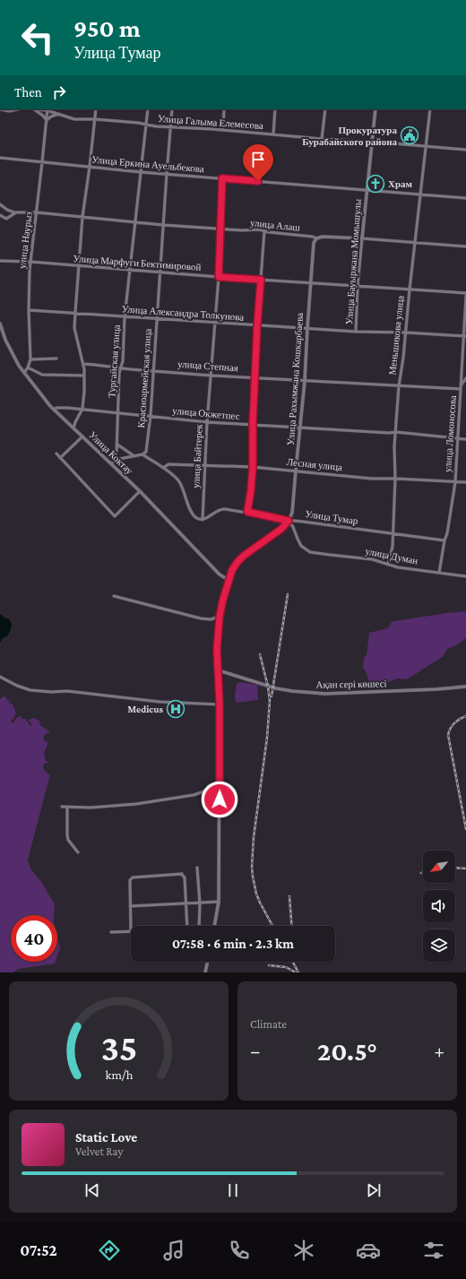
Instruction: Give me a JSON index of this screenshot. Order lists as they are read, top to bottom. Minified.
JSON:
{"streets":{"street":["Улица Галыма Елемесова","Улица Еркина Ауельбекова","улица Алаш","улица Наурыз","Улица Бауыржана Момышулы","Улица Марфуги Бектимировой","Улица Александра Толкунова","Меньшикова улица","Тургайская улица","улица Степная","Красноармейская улица","Улица Рахымжана Кошкарбаева","улица Окжетпес","улица Ломоносова","Улица Коктау","улица Байтерек","Лесная улица","Улица Тумар","улица Думан","Ақан сері көшесі"]},"crossings":[["Улица Галыма Елемесова","улица Наурыз"],["Улица Галыма Елемесова","Улица Бауыржана Момышулы"],["Улица Галыма Елемесова","Меньшикова улица"],["Улица Галыма Елемесова","Тургайская улица"],["Улица Галыма Елемесова","Красноармейская улица"],["Улица Еркина Ауельбекова","улица Наурыз"],["Улица Еркина Ауельбекова","Улица Бауыржана Момышулы"],["Улица Еркина Ауельбекова","Меньшикова улица"],["Улица Еркина Ауельбекова","Тургайская улица"],["Улица Еркина Ауельбекова","Красноармейская улица"],["Улица Еркина Ауельбекова","улица Байтерек"],["улица Алаш","улица Наурыз"],["улица Алаш","Улица Бауыржана Момышулы"],["улица Алаш","Меньшикова улица"],["улица Алаш","Тургайская улица"],["улица Алаш","Красноармейская улица"],["улица Алаш","Улица Рахымжана Кошкарбаева"],["улица Алаш","улица Байтерек"],["улица Наурыз","Улица Марфуги Бектимировой"],["улица Наурыз","Улица Александра Толкунова"],["улица Наурыз","Улица Коктау"],["Улица Бауыржана Момышулы","Улица Марфуги Бектимировой"],["Улица Бауыржана Момышулы","Улица Александра Толкунова"],["Улица Марфуги Бектимировой","Меньшикова улица"],["Улица Марфуги Бектимировой","Тургайская улица"],["Улица Марфуги Бектимировой","Красноармейская улица"],["Улица Марфуги Бектимировой","Улица Рахымжана Кошкарбаева"],["Улица Марфуги Бектимировой","улица Ломоносова"],["Улица Марфуги Бектимировой","улица Байтерек"],["Улица Александра Толкунова","Меньшикова улица"],["Улица Александра Толкунова","Тургайская улица"],["Улица Александра Толкунова","Красноармейская улица"],["Улица Александра Толкунова","Улица Рахымжана Кошкарбаева"],["Улица Александра Толкунова","улица Ломоносова"],["Улица Александра Толкунова","улица Байтерек"],["Меньшикова улица","улица Степная"],["Меньшикова улица","улица Окжетпес"],["Меньшикова улица","Лесная улица"],["Меньшикова улица","Улица Тумар"],["Меньшикова улица","улица Думан"],["Тургайская улица","улица Степная"],["Тургайская улица","улица Окжетпес"],["Тургайская улица","Улица Коктау"],["улица Степная","Красноармейская улица"],["улица Степная","Улица Рахымжана Кошкарбаева"],["улица Степная","улица Ломоносова"],["улица Степная","улица Байтерек"],["Красноармейская улица","улица Окжетпес"],["Улица Рахымжана Кошкарбаева","улица Окжетпес"],["Улица Рахымжана Кошкарбаева","Лесная улица"],["Улица Рахымжана Кошкарбаева","Улица Тумар"],["Улица Рахымжана Кошкарбаева","улица Думан"],["улица Окжетпес","улица Ломоносова"],["улица Окжетпес","Улица Коктау"],["улица Окжетпес","улица Байтерек"],["улица Ломоносова","Лесная улица"],["улица Ломоносова","Улица Тумар"],["улица Ломоносова","улица Думан"],["улица Байтерек","Лесная улица"],["улица Байтерек","Улица Тумар"],["Улица Тумар","улица Думан"]],"places":{"public building":["Прокуратура Бурабайского района"],"church":["Храм"],"hospital":["Medicus"]},"north":"bottom left","page":{"turn":["950 m","Улица Тумар"],"then":"Then","limit":"40","trip":"07:58 · 6 min · 2.3 km","tile":"Climate","heat":["−","20.5°","+"],"song":["Static Love","Velvet Ray"],"tabs":"07:52","gauge":["35","km/h"]}}
